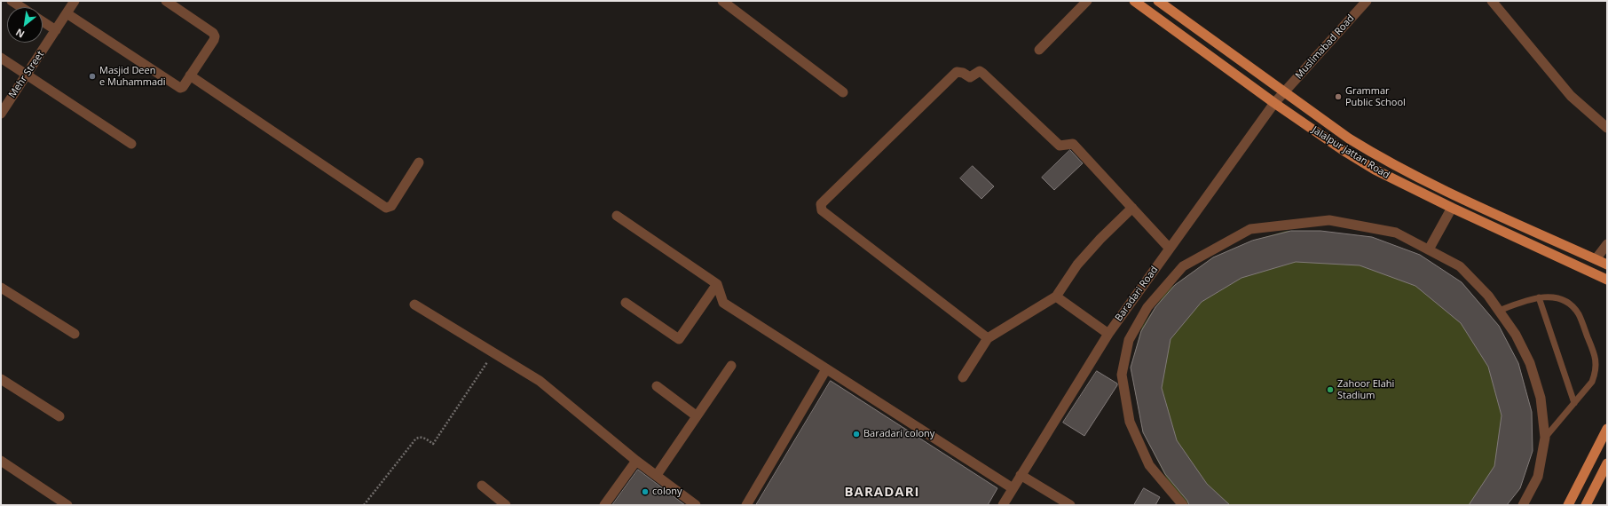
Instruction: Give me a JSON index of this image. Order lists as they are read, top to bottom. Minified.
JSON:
{"streets":{"main road":["Jalalpur jattan Road"],"street":["Muslimabad Road","Mehr Street","Baradari Road"]},"crossings":[["Muslimabad Road","Jalalpur jattan Road"],["Muslimabad Road","Baradari Road"],["Jalalpur jattan Road","Baradari Road"]],"districts":["BARADARI"],"places":["Masjid Deen e Muhammadi","Grammar Public School","Zahoor Elahi Stadium","Baradari colony","colony"],"north":"bottom left"}
